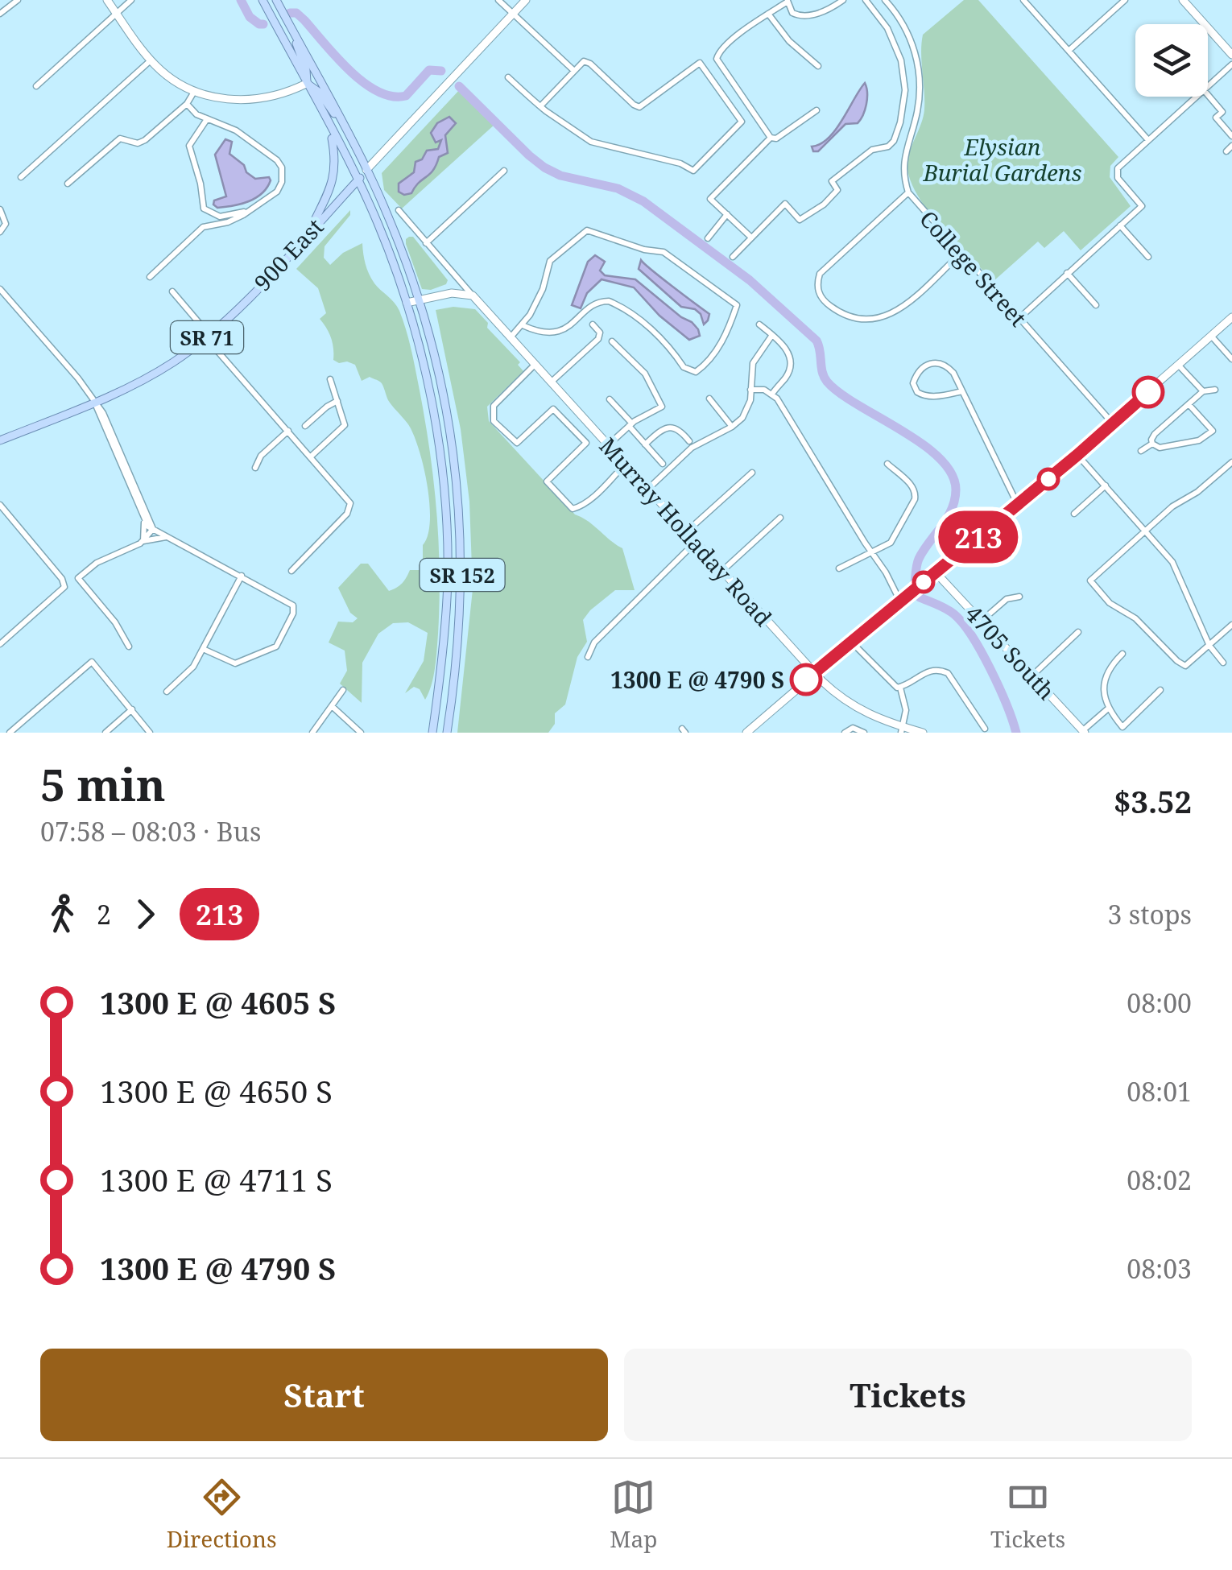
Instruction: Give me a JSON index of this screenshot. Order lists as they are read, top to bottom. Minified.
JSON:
{"streets":{"main road":["900 East","SR 71","Murray Holladay Road","SR 152","4705 South"],"street":["College Street"]},"crossings":[["900 East","SR 71"],["900 East","SR 152"]],"parks":["Elysian Burial Gardens"],"places":["1300 E @ 4790 S"],"lines":["bus line 213"],"page":{"on_map":"213","heading":["5 min","07:58 – 08:03 · Bus","$3.52"],"legs":["2","213","3 stops"],"list":[{"name":"1300 E @ 4605 S","value":"08:00"},{"name":"1300 E @ 4650 S","value":"08:01"},{"name":"1300 E @ 4711 S","value":"08:02"},{"name":"1300 E @ 4790 S","value":"08:03"}],"buttons":["Start","Tickets"],"tabs":["Directions","Map","Tickets"]}}
